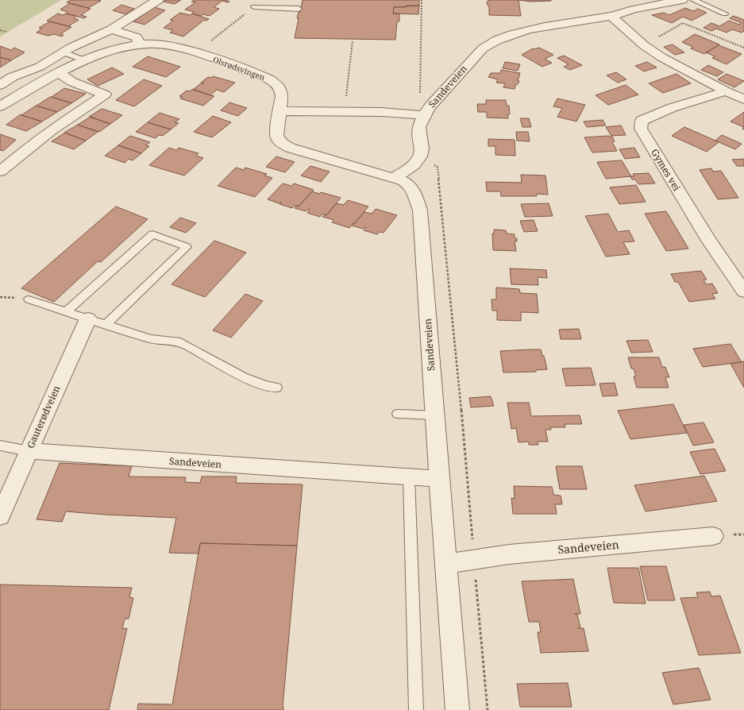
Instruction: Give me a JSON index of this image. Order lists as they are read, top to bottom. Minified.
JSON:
{"streets":{"street":["Olsrødsvingen","Sandeveien","Gymes vei","Gauterødveien"]},"crossings":[["Olsrødsvingen","Sandeveien"],["Sandeveien","Gauterødveien"]]}
